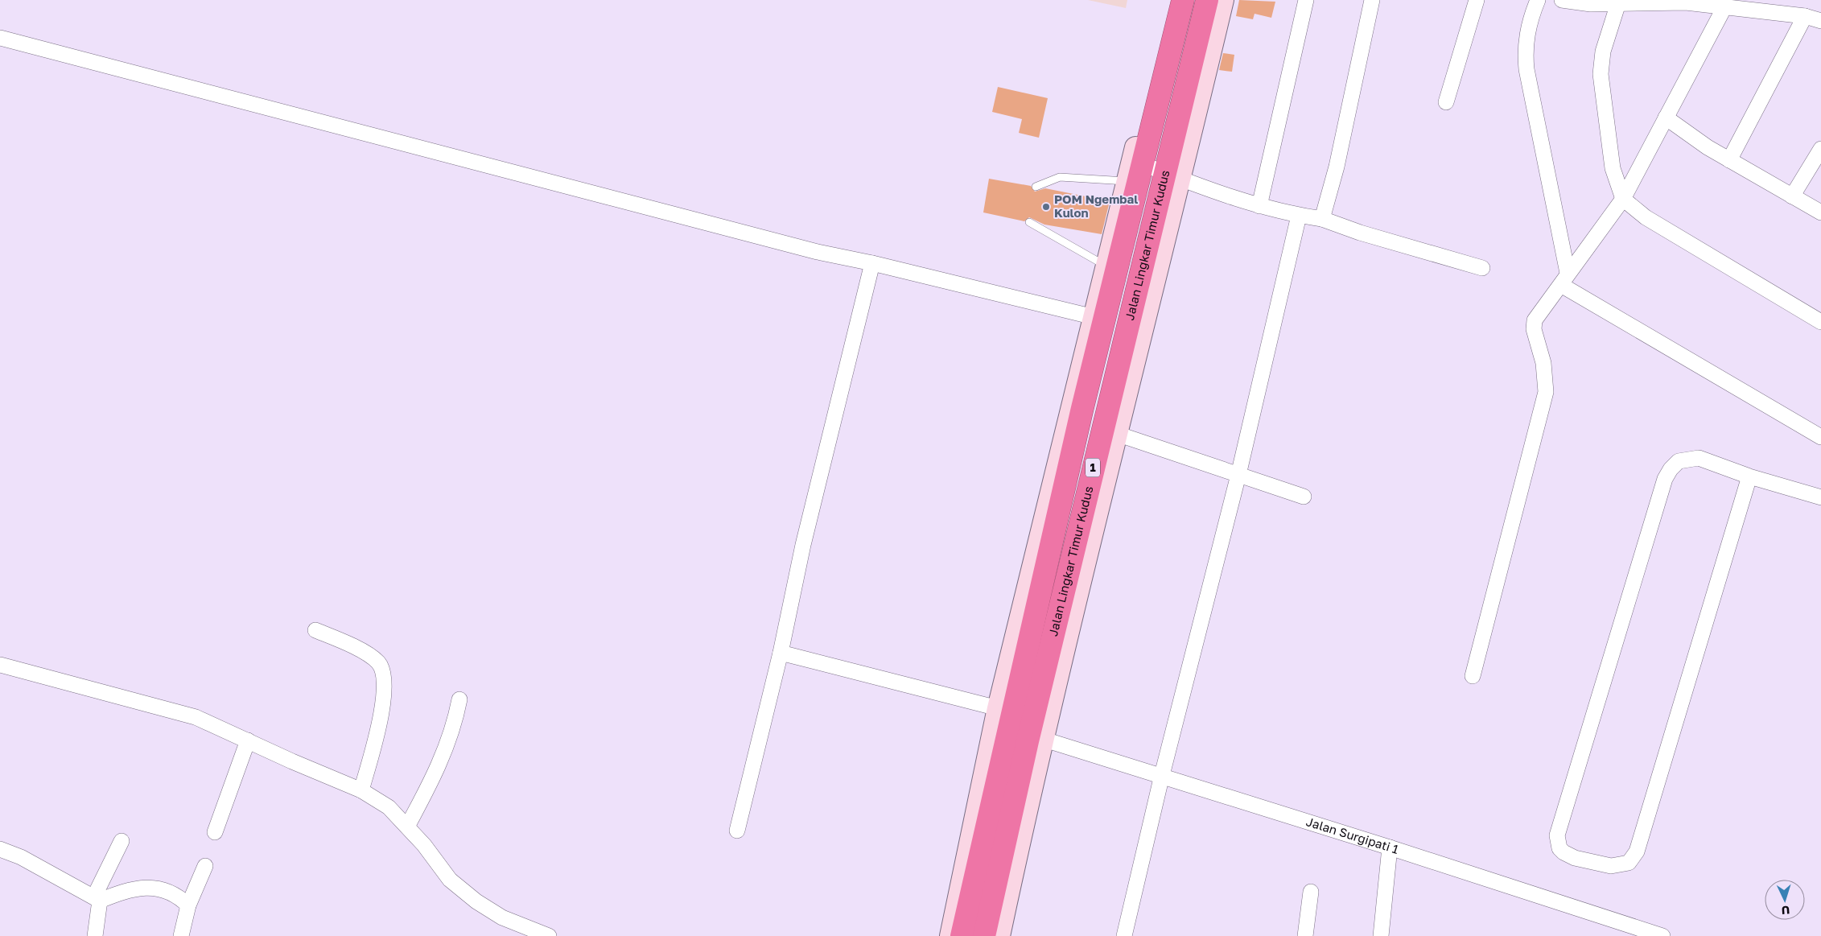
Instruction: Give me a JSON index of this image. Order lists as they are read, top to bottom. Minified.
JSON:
{"streets":{"highway":["Jalan Lingkar Timur Kudus","1"],"street":["Jalan Surgipati 1"]},"places":["POM Ngembal Kulon"],"north":"bottom"}
